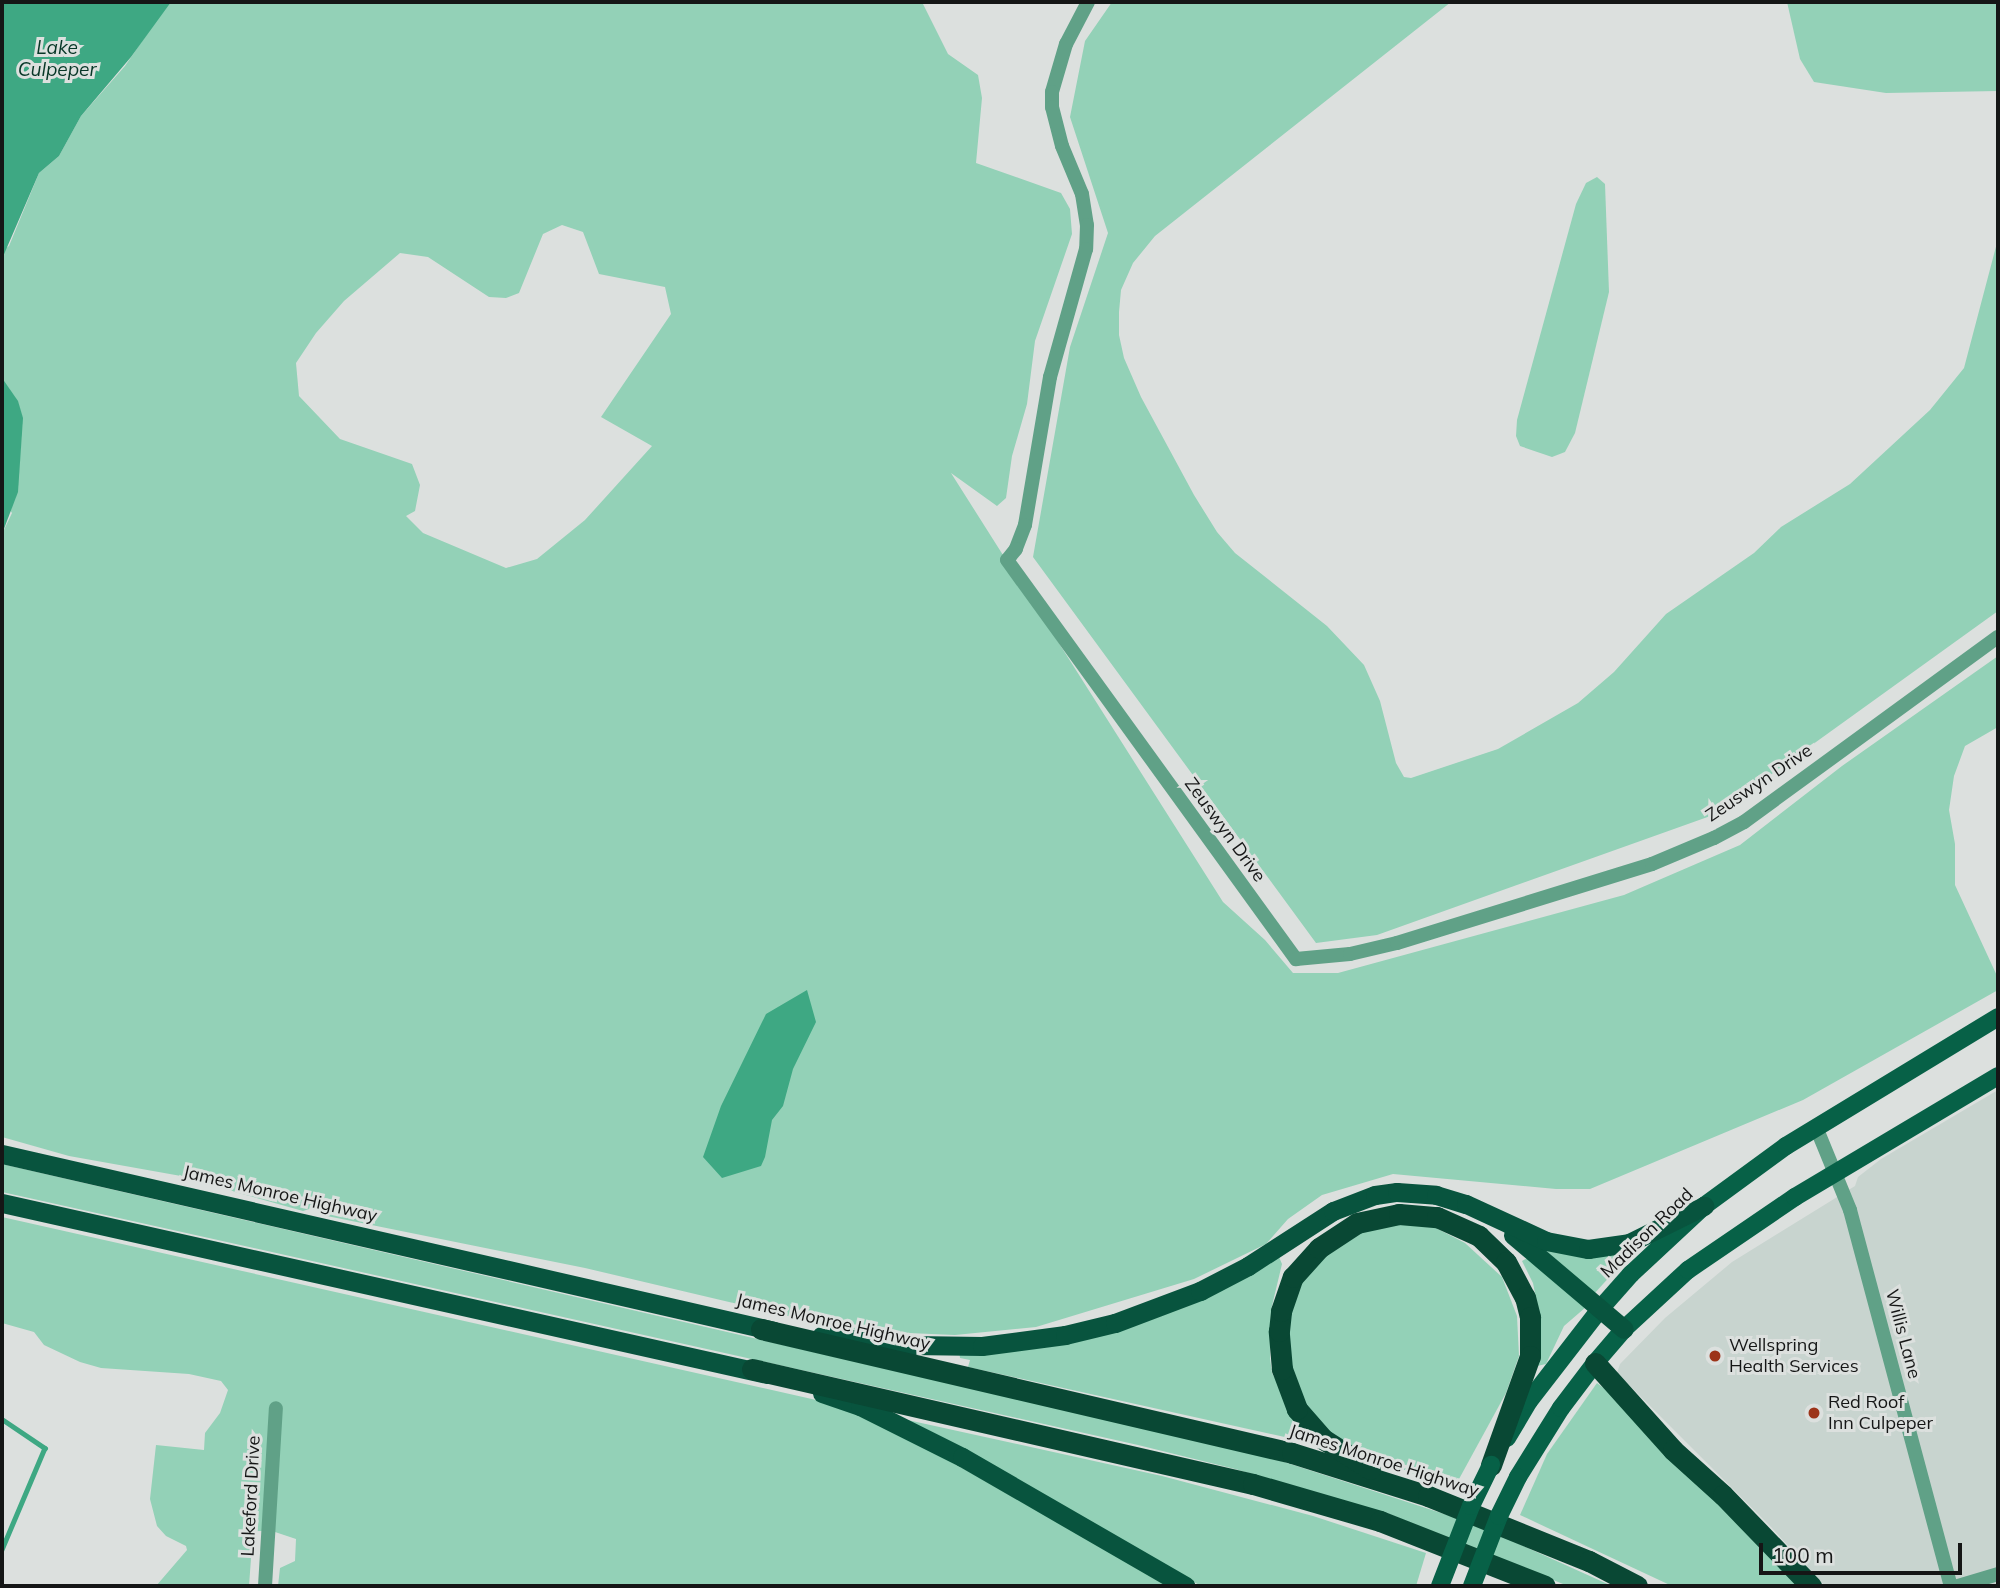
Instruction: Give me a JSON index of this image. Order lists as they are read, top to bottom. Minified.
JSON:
{"streets":{"highway":["James Monroe Highway"],"main road":["Madison Road"],"street":["Zeuswyn Drive","Willis Lane","Lakeford Drive"]},"crossings":[["Madison Road","Willis Lane"]],"water":["Lake Culpeper"],"places":["Wellspring Health Services","Red Roof Inn Culpeper"],"scale_bar":"100 m"}
